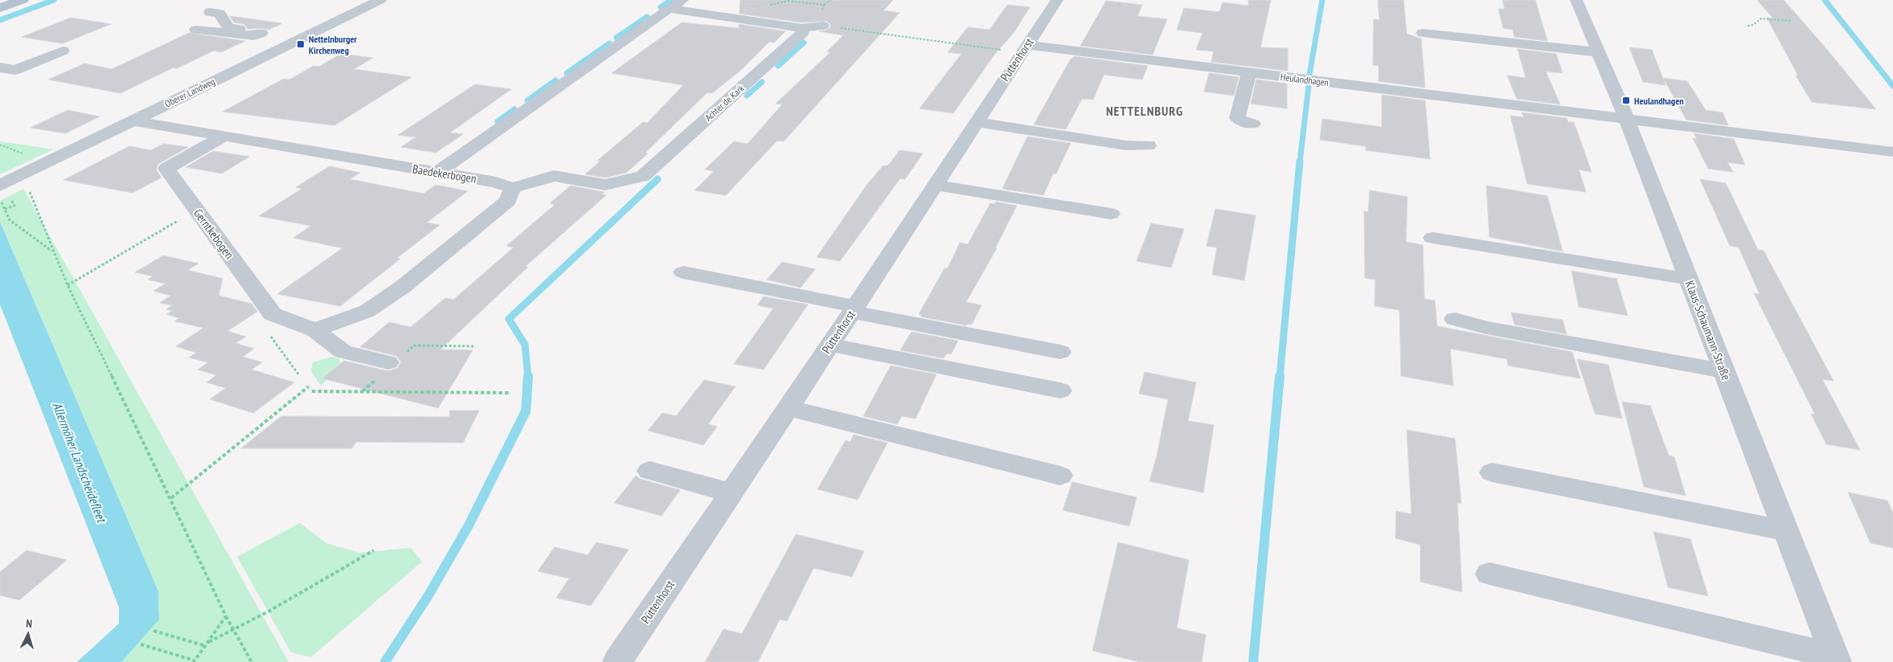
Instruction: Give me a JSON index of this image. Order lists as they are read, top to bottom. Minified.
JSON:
{"streets":{"street":["Püttenhorst","Heulandhagen","Oberer Landweg","Achter de Kark","Baedekerbogen","Gerntkebogen","Klaus-Schaumann-Straße"]},"crossings":[["Püttenhorst","Heulandhagen"],["Heulandhagen","Klaus-Schaumann-Straße"],["Oberer Landweg","Baedekerbogen"],["Achter de Kark","Baedekerbogen"],["Baedekerbogen","Gerntkebogen"]],"districts":["NETTELNBURG"],"water":["Allermöher Landscheidefleet"],"places":{"transit":["Nettelnburger Kirchenweg","Heulandhagen"]},"north":"top"}
